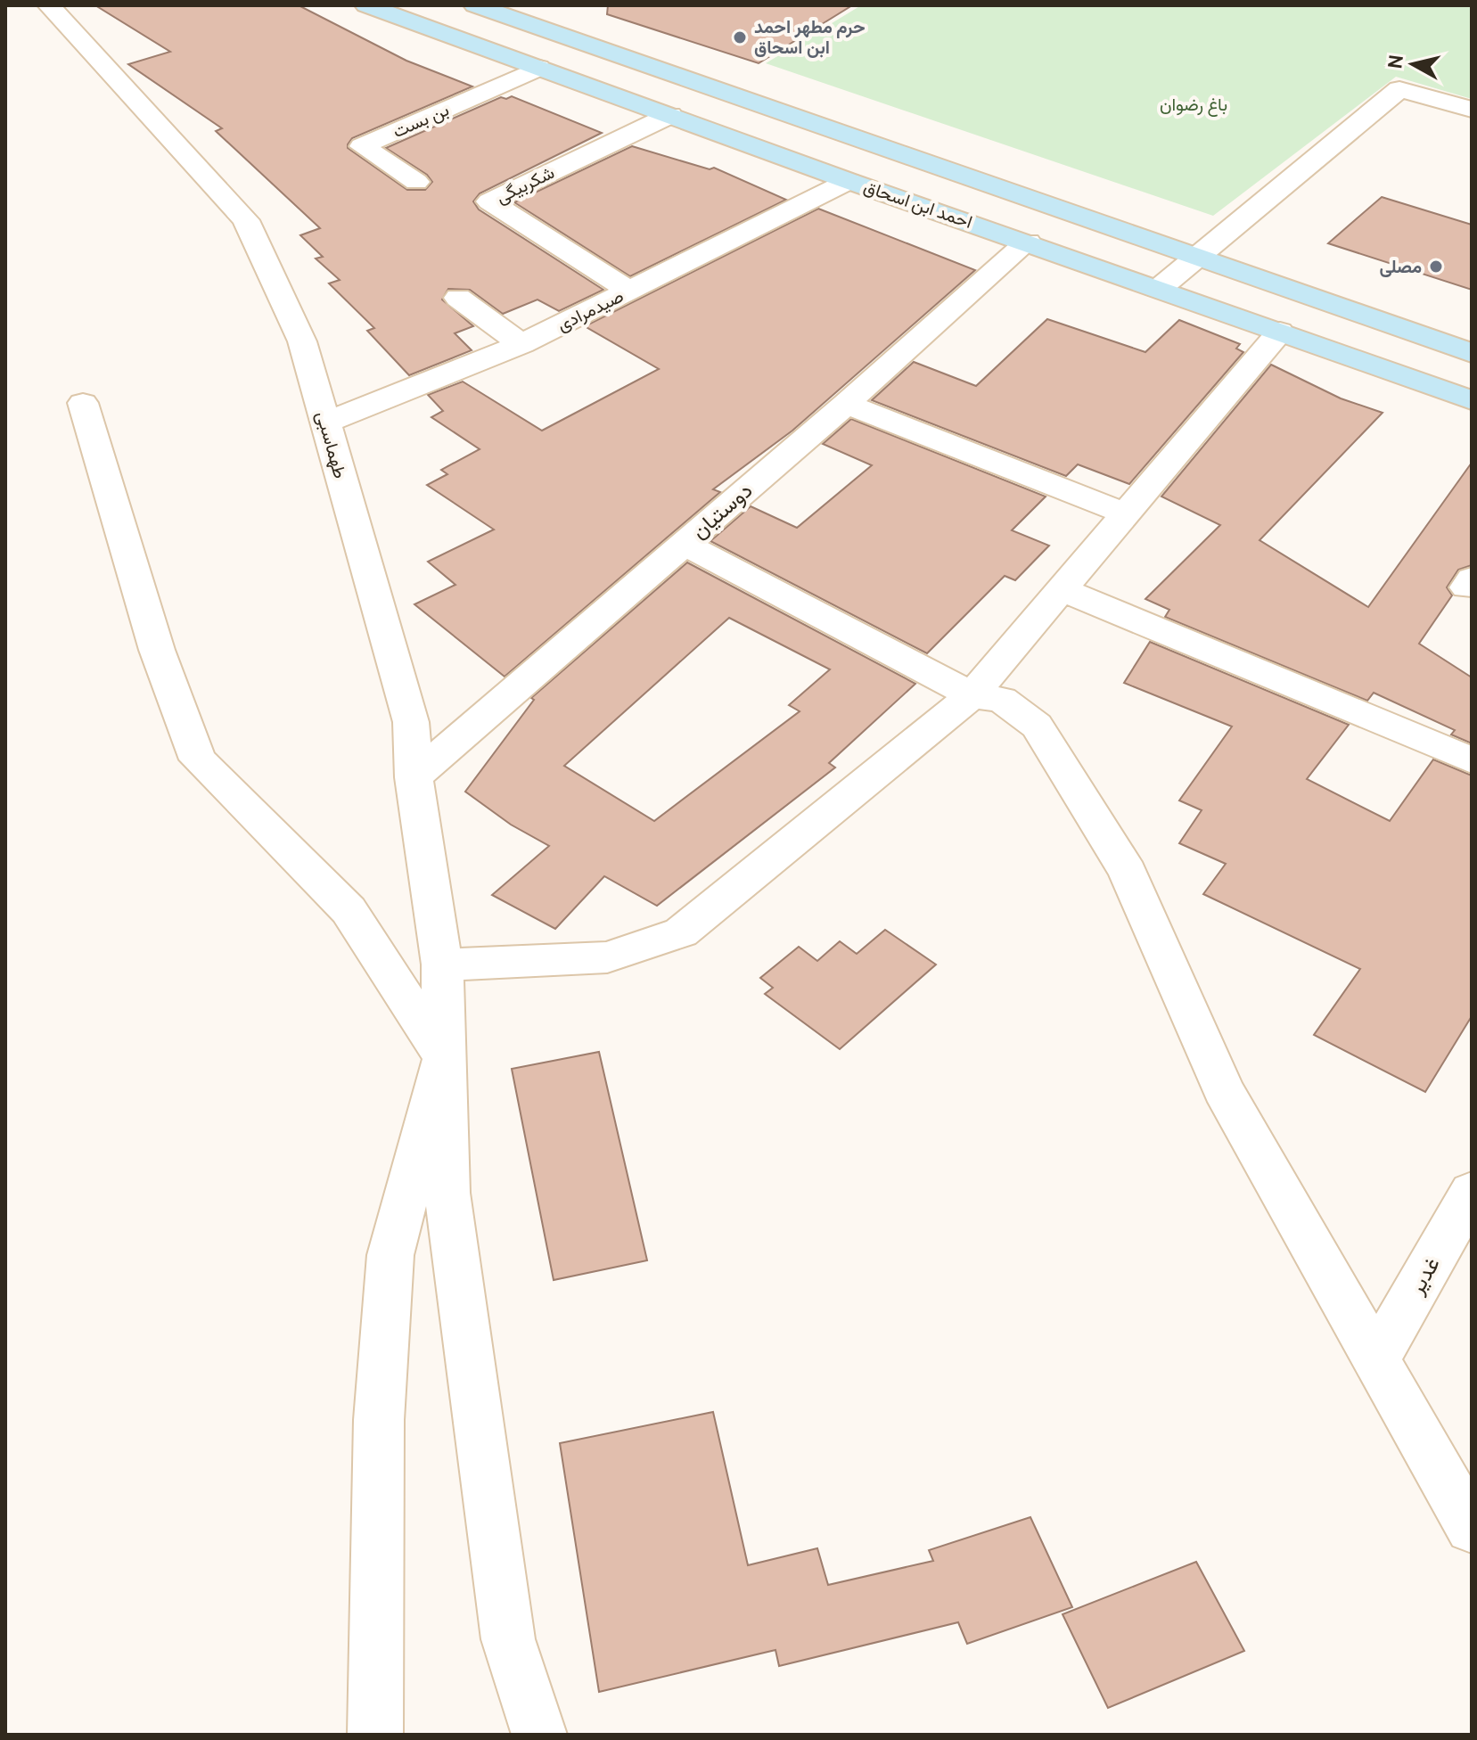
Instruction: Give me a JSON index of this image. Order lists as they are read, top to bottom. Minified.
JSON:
{"streets":{"main road":["احمد ابن اسحاق"],"street":["بن بست","شکربیگی","صیدمرادی","طهماسبی","دوستیان","غدیر"]},"crossings":[["بن بست","احمد ابن اسحاق"],["شکربیگی","احمد ابن اسحاق"],["شکربیگی","صیدمرادی"],["احمد ابن اسحاق","صیدمرادی"],["احمد ابن اسحاق","دوستیان"],["صیدمرادی","طهماسبی"],["طهماسبی","دوستیان"]],"parks":["باغ رضوان"],"places":["حرم مطهر احمد ابن اسحاق","مصلی"],"north":"left"}
